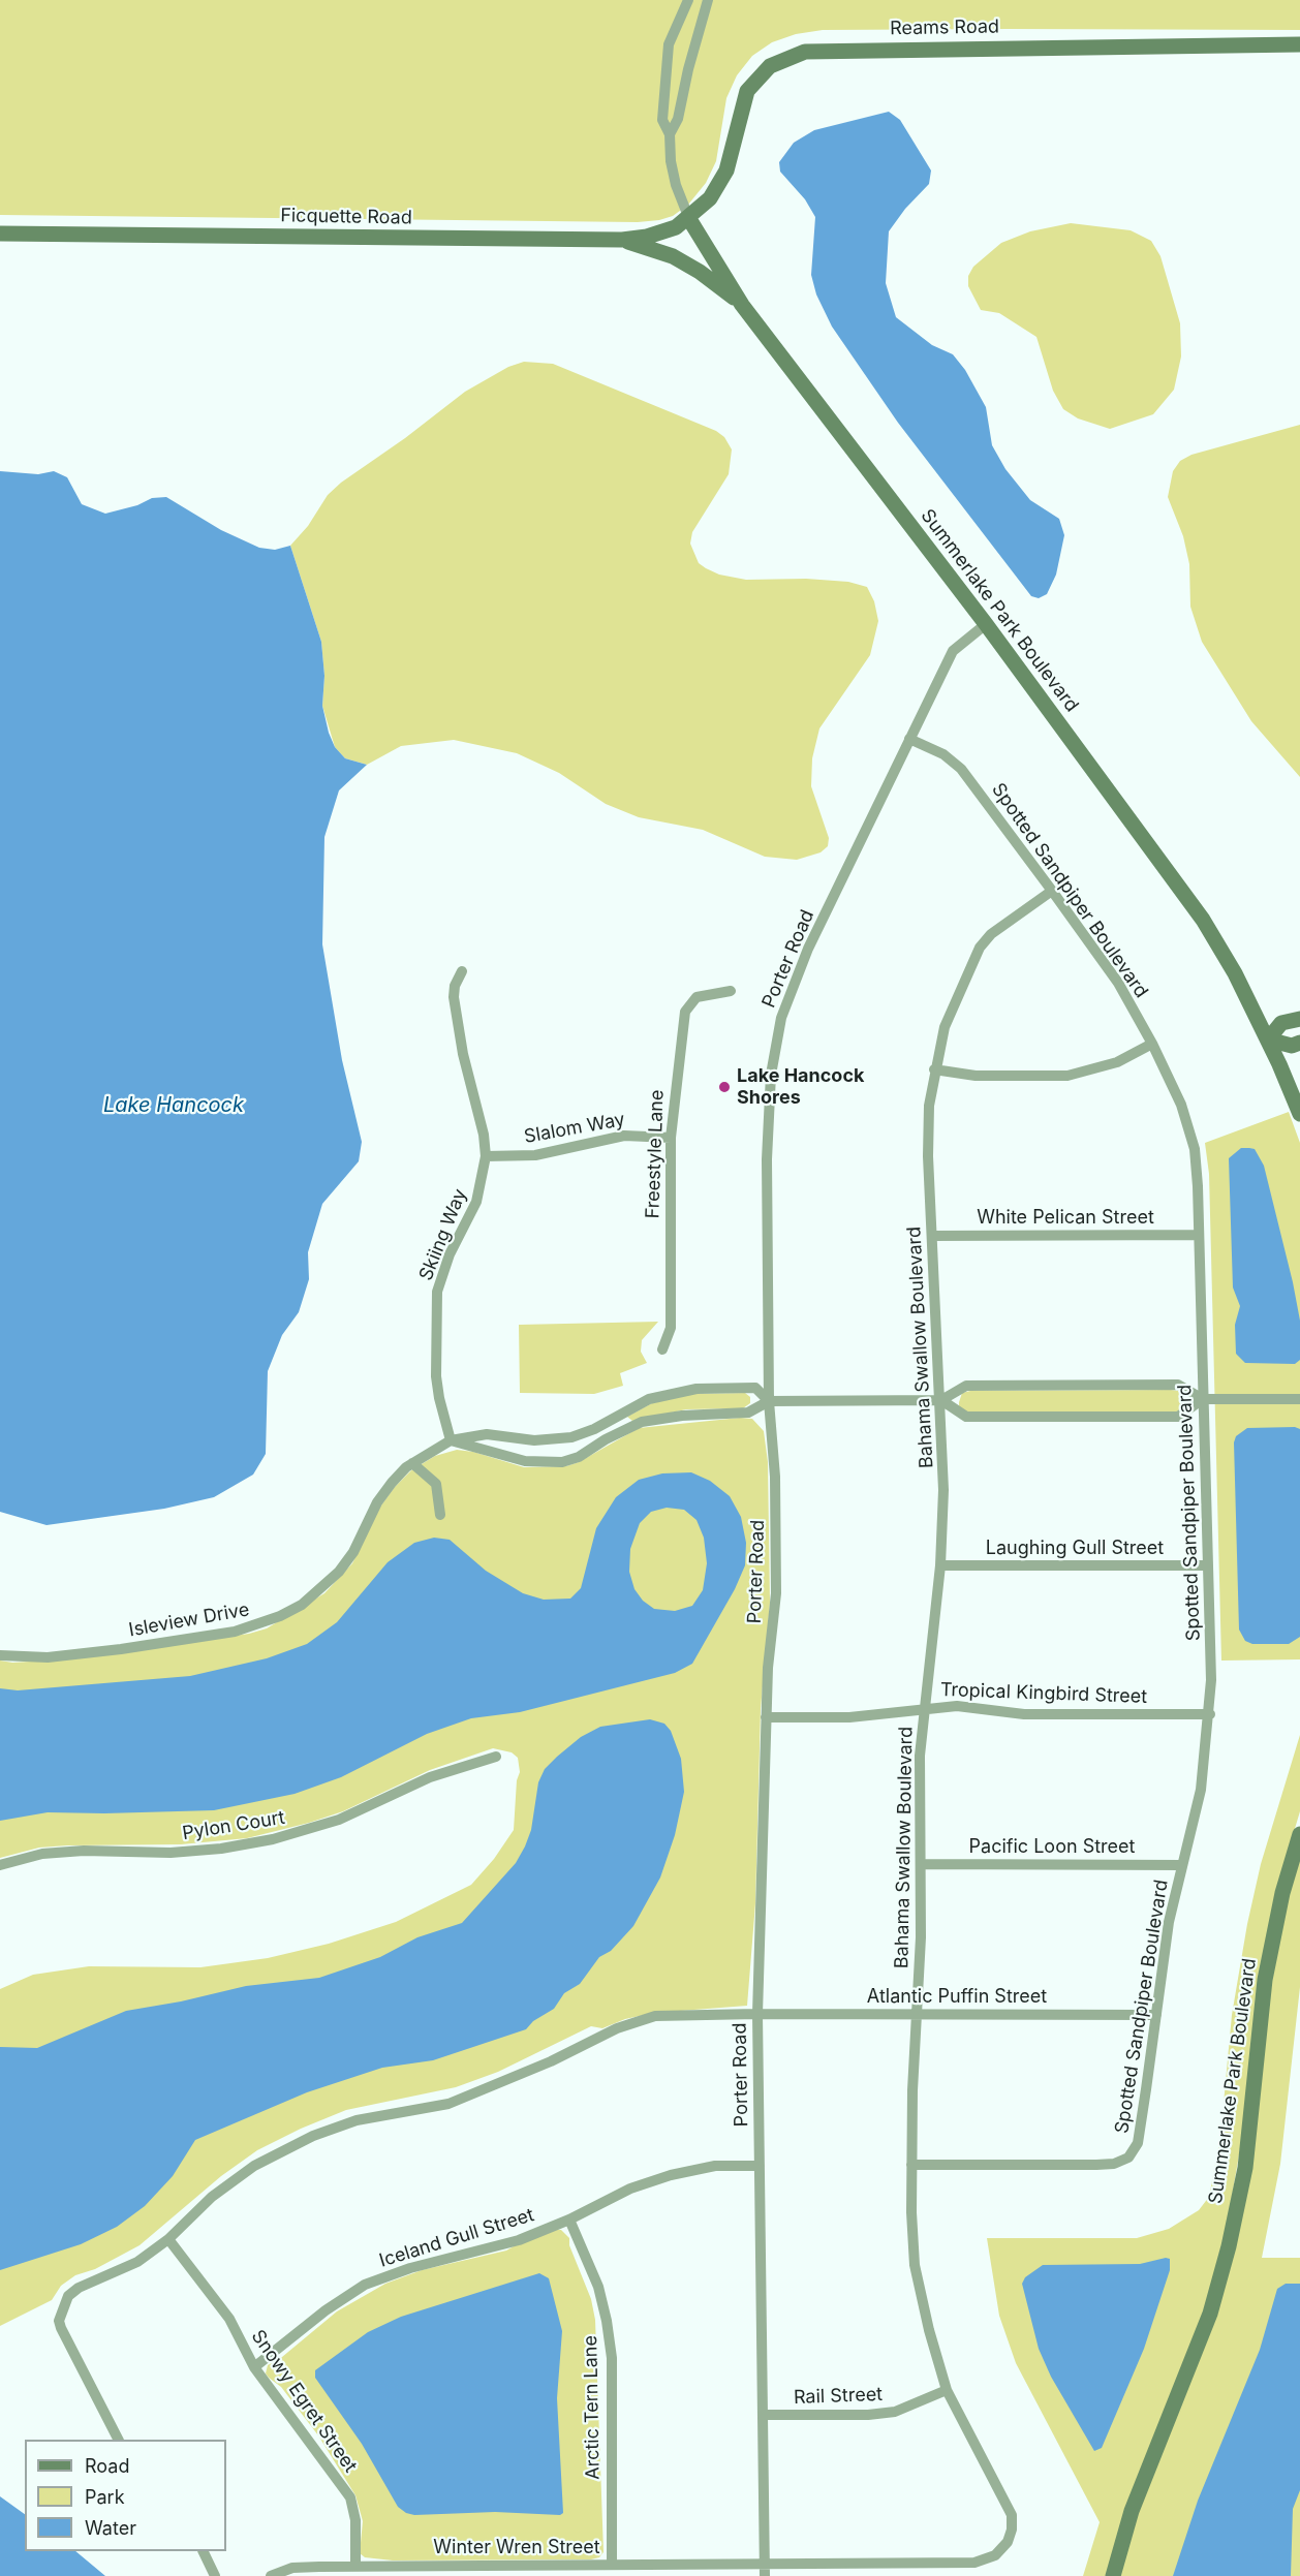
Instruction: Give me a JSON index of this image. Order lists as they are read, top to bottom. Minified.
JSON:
{"streets":{"main road":["Reams Road","Ficquette Road","Summerlake Park Boulevard"],"street":["Spotted Sandpiper Boulevard","Porter Road","Slalom Way","Freestyle Lane","White Pelican Street","Skiing Way","Bahama Swallow Boulevard","Laughing Gull Street","Isleview Drive","Tropical Kingbird Street","Pylon Court","Pacific Loon Street","Atlantic Puffin Street","Iceland Gull Street","Rail Street","Snowy Egret Street","Arctic Tern Lane","Winter Wren Street"]},"crossings":[["Reams Road","Ficquette Road"],["Reams Road","Summerlake Park Boulevard"],["Ficquette Road","Summerlake Park Boulevard"],["Summerlake Park Boulevard","Porter Road"],["Spotted Sandpiper Boulevard","Porter Road"],["Spotted Sandpiper Boulevard","White Pelican Street"],["Spotted Sandpiper Boulevard","Bahama Swallow Boulevard"],["Spotted Sandpiper Boulevard","Laughing Gull Street"],["Spotted Sandpiper Boulevard","Tropical Kingbird Street"],["Spotted Sandpiper Boulevard","Pacific Loon Street"],["Spotted Sandpiper Boulevard","Atlantic Puffin Street"],["Porter Road","Bahama Swallow Boulevard"],["Porter Road","Isleview Drive"],["Porter Road","Tropical Kingbird Street"],["Porter Road","Atlantic Puffin Street"],["Porter Road","Iceland Gull Street"],["Porter Road","Rail Street"],["Porter Road","Winter Wren Street"],["Slalom Way","Freestyle Lane"],["Slalom Way","Skiing Way"],["White Pelican Street","Bahama Swallow Boulevard"],["Skiing Way","Isleview Drive"],["Bahama Swallow Boulevard","Laughing Gull Street"],["Bahama Swallow Boulevard","Tropical Kingbird Street"],["Bahama Swallow Boulevard","Pacific Loon Street"],["Bahama Swallow Boulevard","Atlantic Puffin Street"],["Bahama Swallow Boulevard","Rail Street"],["Bahama Swallow Boulevard","Winter Wren Street"],["Atlantic Puffin Street","Snowy Egret Street"],["Iceland Gull Street","Snowy Egret Street"],["Iceland Gull Street","Arctic Tern Lane"],["Snowy Egret Street","Winter Wren Street"],["Arctic Tern Lane","Winter Wren Street"]],"water":["Lake Hancock"],"places":["Lake Hancock Shores"],"legend":["Road","Park","Water"]}
